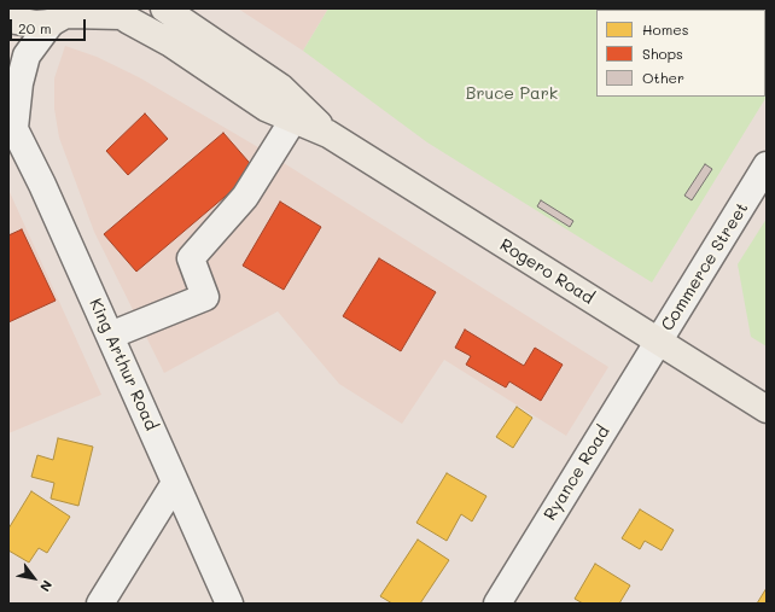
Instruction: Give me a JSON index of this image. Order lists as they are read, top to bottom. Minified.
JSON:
{"streets":{"main road":["Rogero Road"],"street":["Commerce Street","King Arthur Road","Ryance Road"]},"crossings":[["Commerce Street","Rogero Road"],["Commerce Street","Ryance Road"],["Rogero Road","King Arthur Road"],["Rogero Road","Ryance Road"]],"parks":["Bruce Park"],"legend":["Homes","Shops","Other"],"scale_bar":"20 m","north":"bottom right"}
